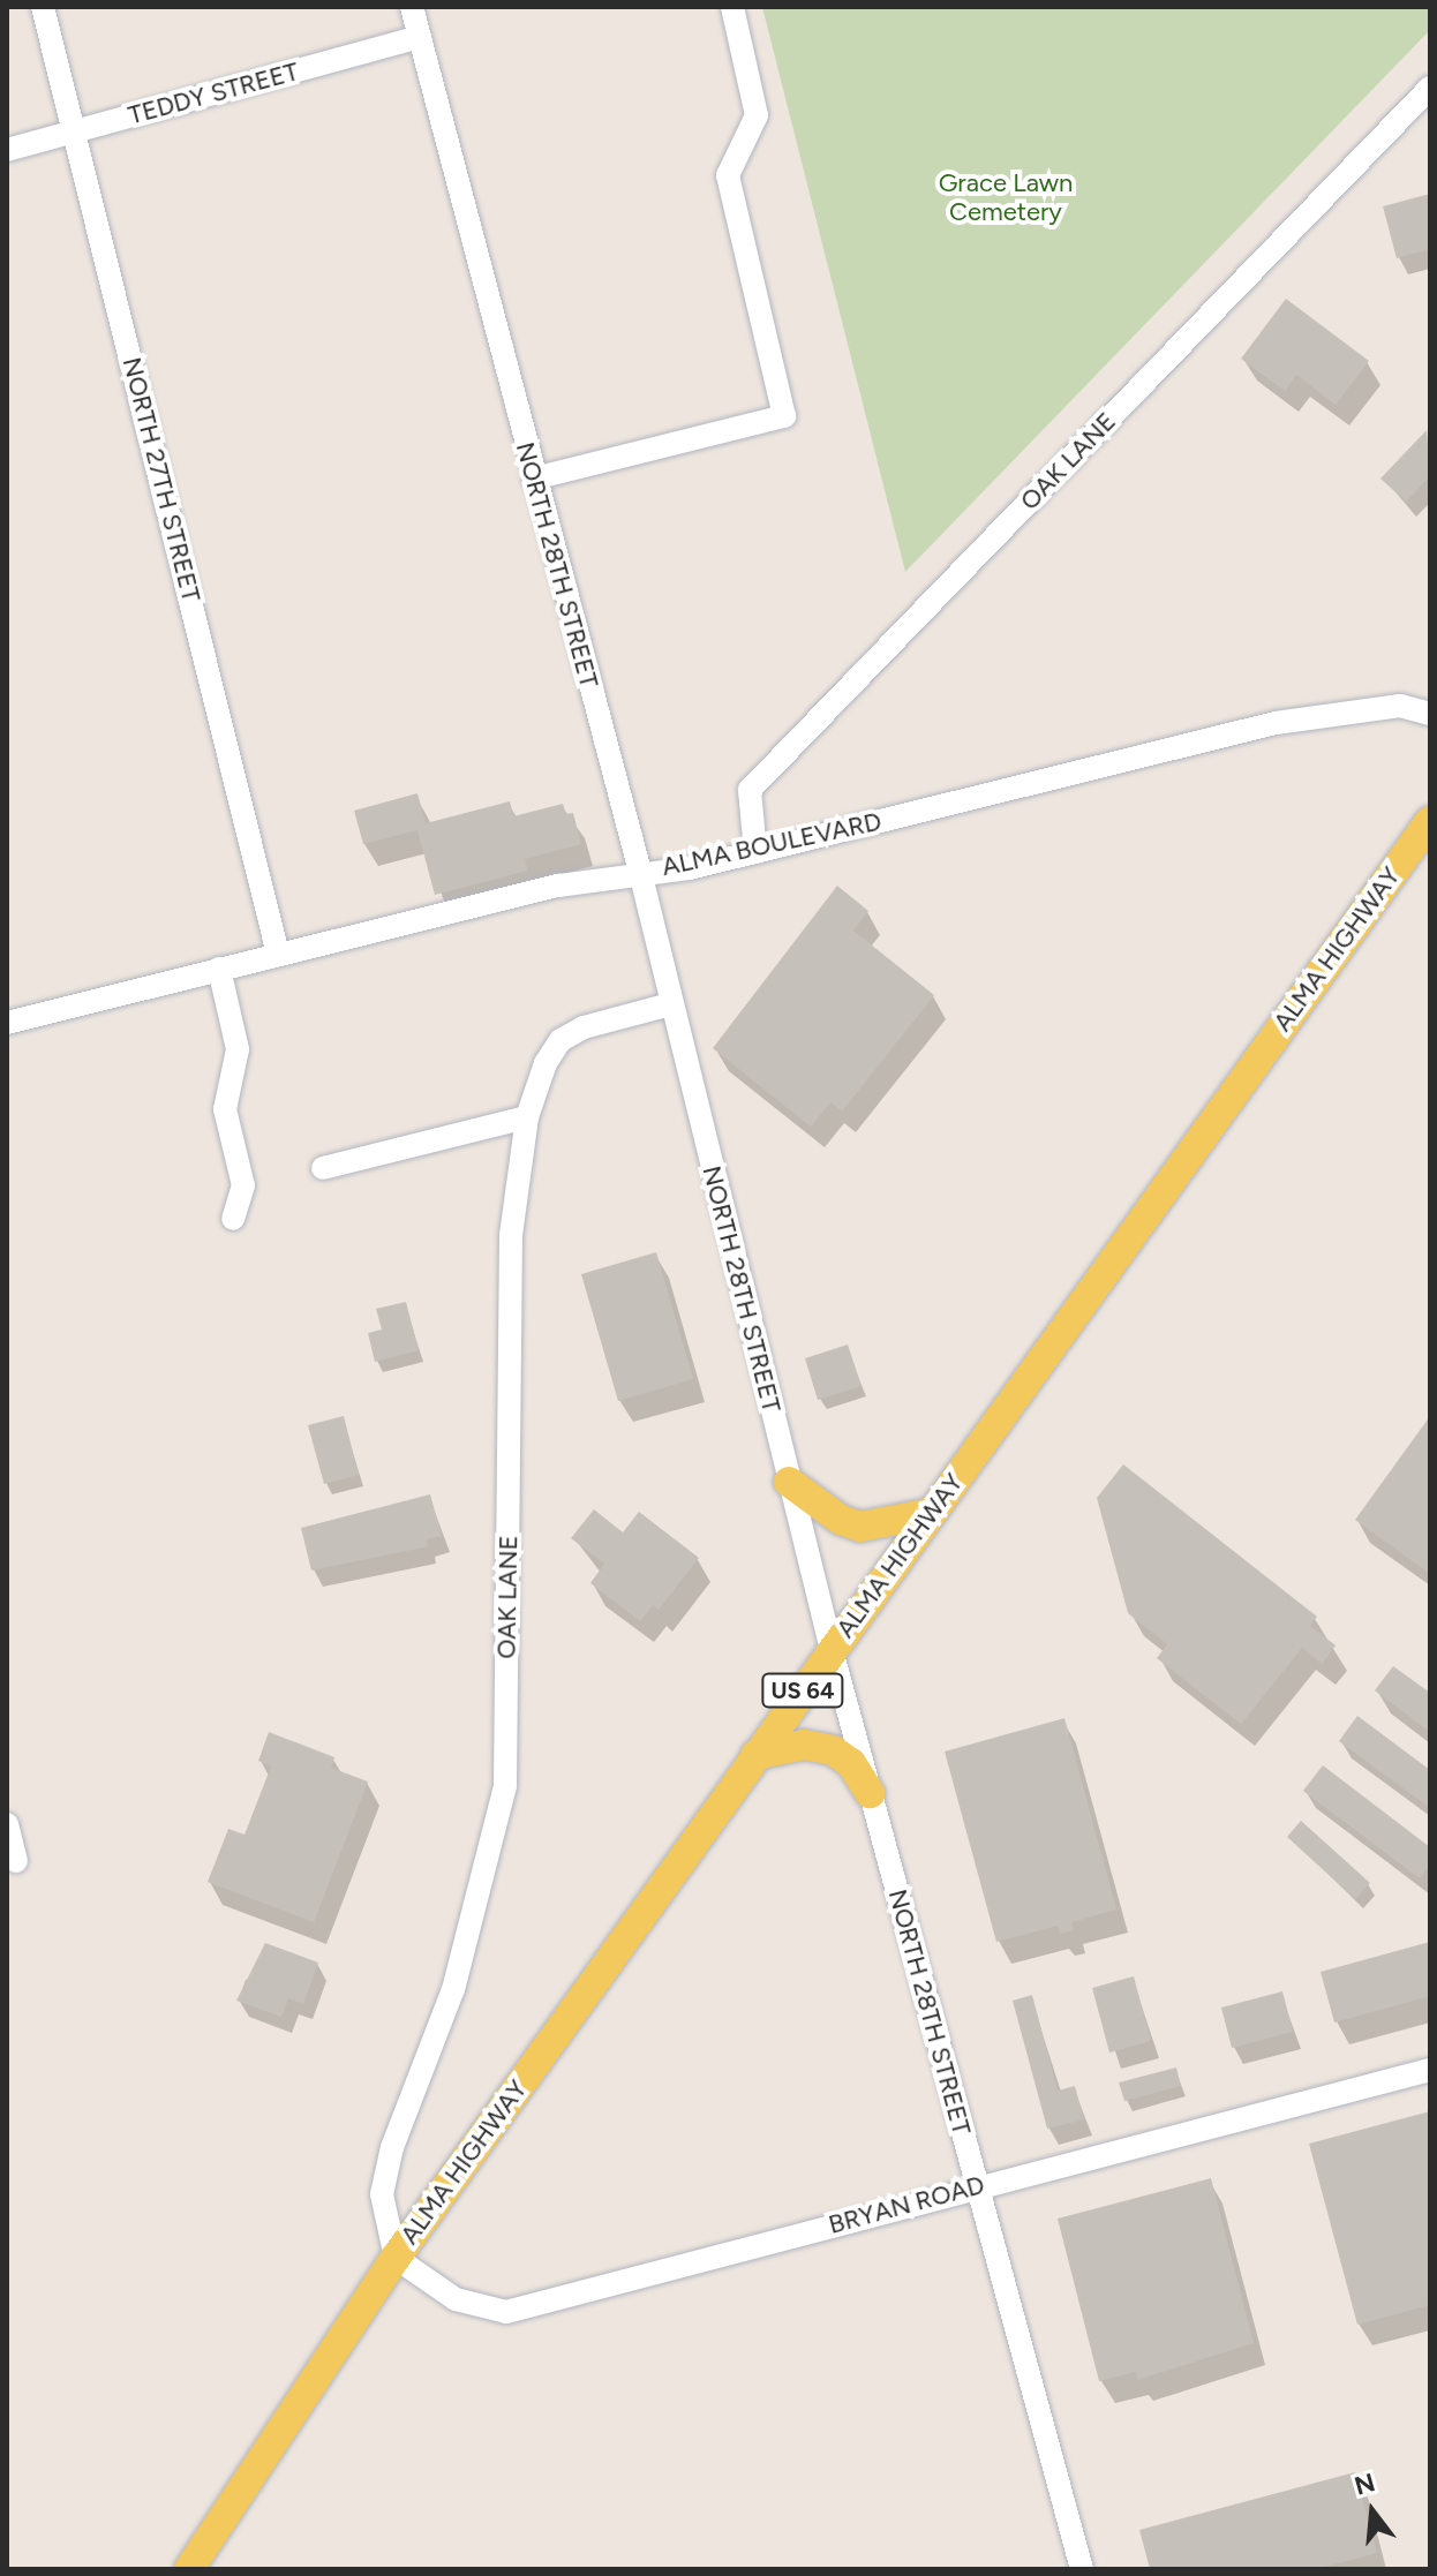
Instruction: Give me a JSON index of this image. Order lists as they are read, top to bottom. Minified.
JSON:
{"streets":{"main road":["ALMA HIGHWAY","US 64"],"street":["TEDDY STREET","OAK LANE","NORTH 27TH STREET","NORTH 28TH STREET","ALMA BOULEVARD","BRYAN ROAD"]},"crossings":[["TEDDY STREET","NORTH 27TH STREET"],["TEDDY STREET","NORTH 28TH STREET"],["OAK LANE","NORTH 28TH STREET"],["OAK LANE","ALMA BOULEVARD"],["OAK LANE","ALMA HIGHWAY"],["OAK LANE","BRYAN ROAD"],["NORTH 27TH STREET","ALMA BOULEVARD"],["NORTH 28TH STREET","ALMA BOULEVARD"],["NORTH 28TH STREET","ALMA HIGHWAY"],["NORTH 28TH STREET","BRYAN ROAD"],["ALMA HIGHWAY","BRYAN ROAD"]],"parks":["Grace Lawn Cemetery"],"north":"top"}
